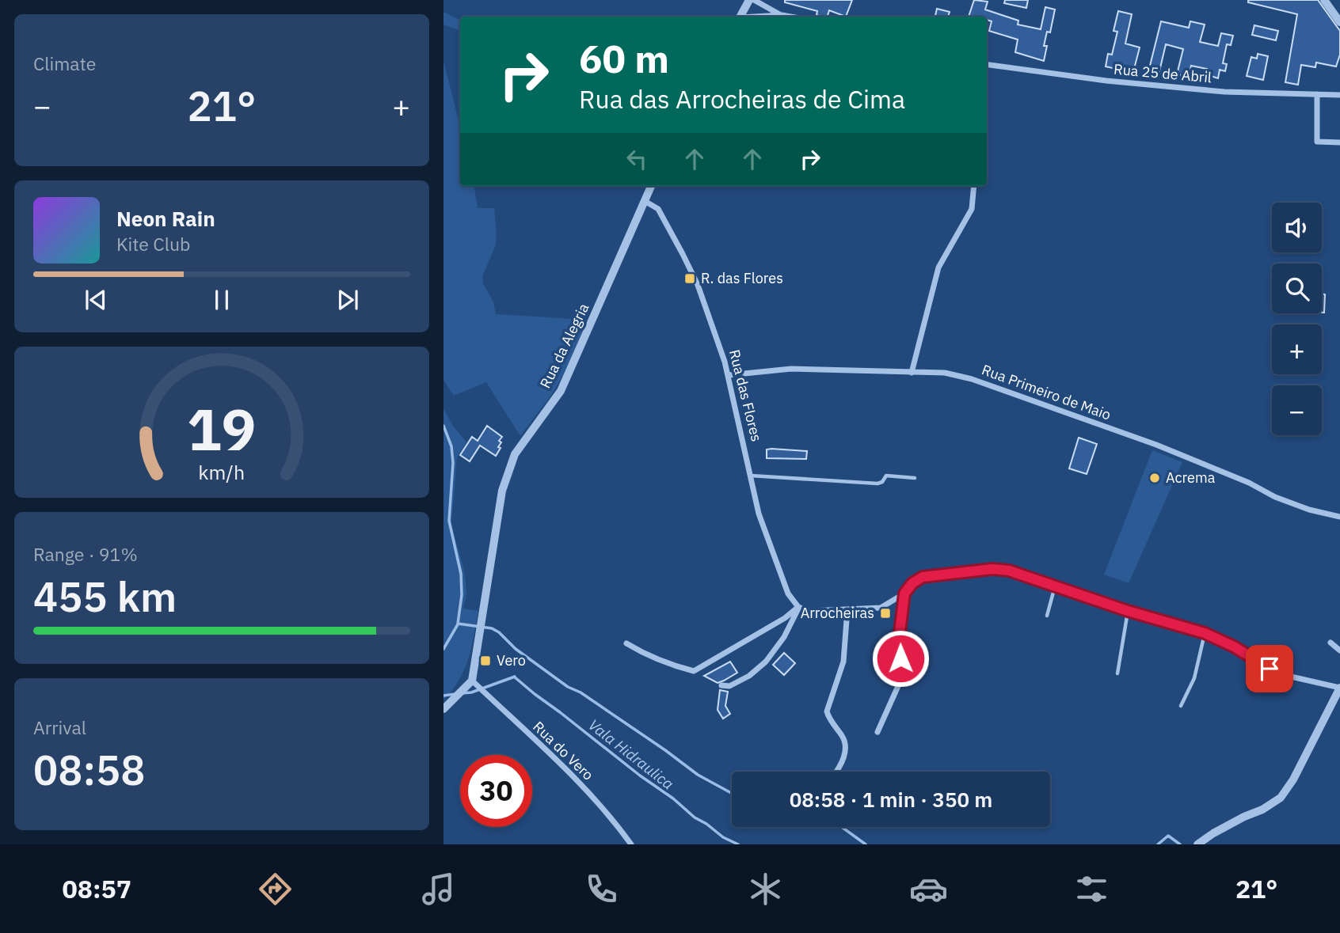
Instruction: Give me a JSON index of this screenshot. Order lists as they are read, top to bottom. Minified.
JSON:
{"streets":{"street":["Rua 25 de Abril","Rua da Alegria","Rua Primeiro de Maio","Rua das Flores","Rua do Vero"]},"crossings":[["Rua da Alegria","Rua das Flores"],["Rua da Alegria","Rua do Vero"],["Rua Primeiro de Maio","Rua das Flores"]],"water":["Vala Hidraulica"],"places":{"transit":["R. das Flores","Arrocheiras","Vero"],"other":["Acrema"]},"page":{"tile":["Climate",["Range · 91%","455 km"],["Arrival","08:58"]],"turn":["60 m","Rua das Arrocheiras de Cima"],"heat":["−","21°","+"],"song":["Neon Rain","Kite Club"],"map_buttons":["+","−"],"limit":"30","trip":"08:58 · 1 min · 350 m","tabs":["08:57","21°"],"gauge":["19","km/h"]}}
